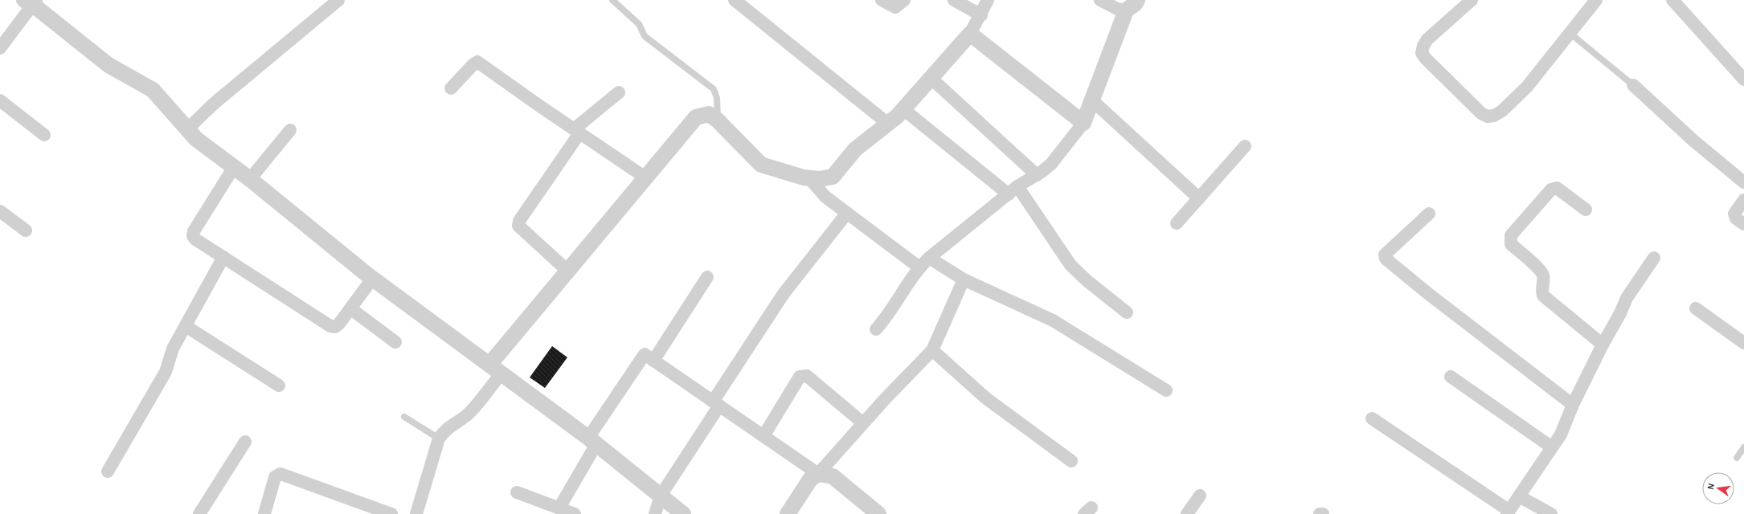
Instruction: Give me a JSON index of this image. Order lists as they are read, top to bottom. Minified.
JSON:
{"north":"left"}
